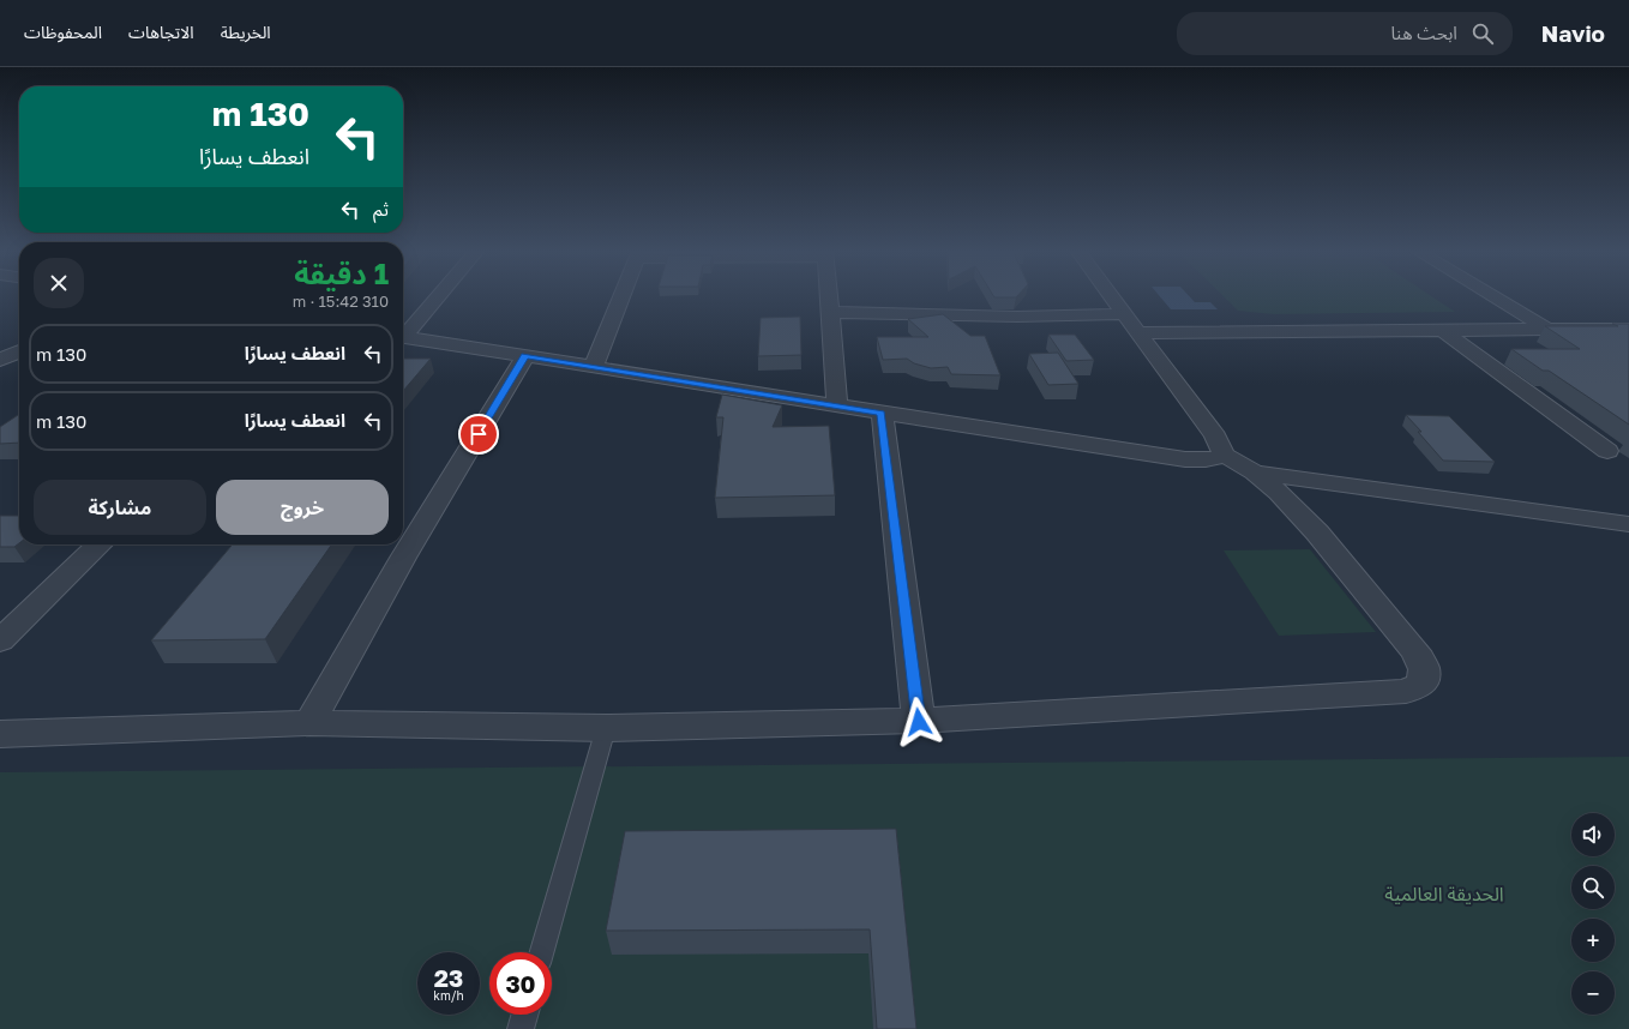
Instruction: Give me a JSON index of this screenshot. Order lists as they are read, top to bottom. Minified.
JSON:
{"parks":["الحديقة العالمية"],"page":{"header":"Navio","search":"ابحث هنا","nav":["الخريطة","الاتجاهات","المحفوظات"],"turn":["130 m","انعطف يسارًا"],"then":"ثم","heading":["1 دقيقة","310 m · 15:42"],"list":[{"name":"انعطف يسارًا","value":"130 m"},{"name":"انعطف يسارًا","value":"130 m"}],"buttons":["خروج","مشاركة"],"map_buttons":["+","−"],"speed":"23 km/h","limit":"30"}}
